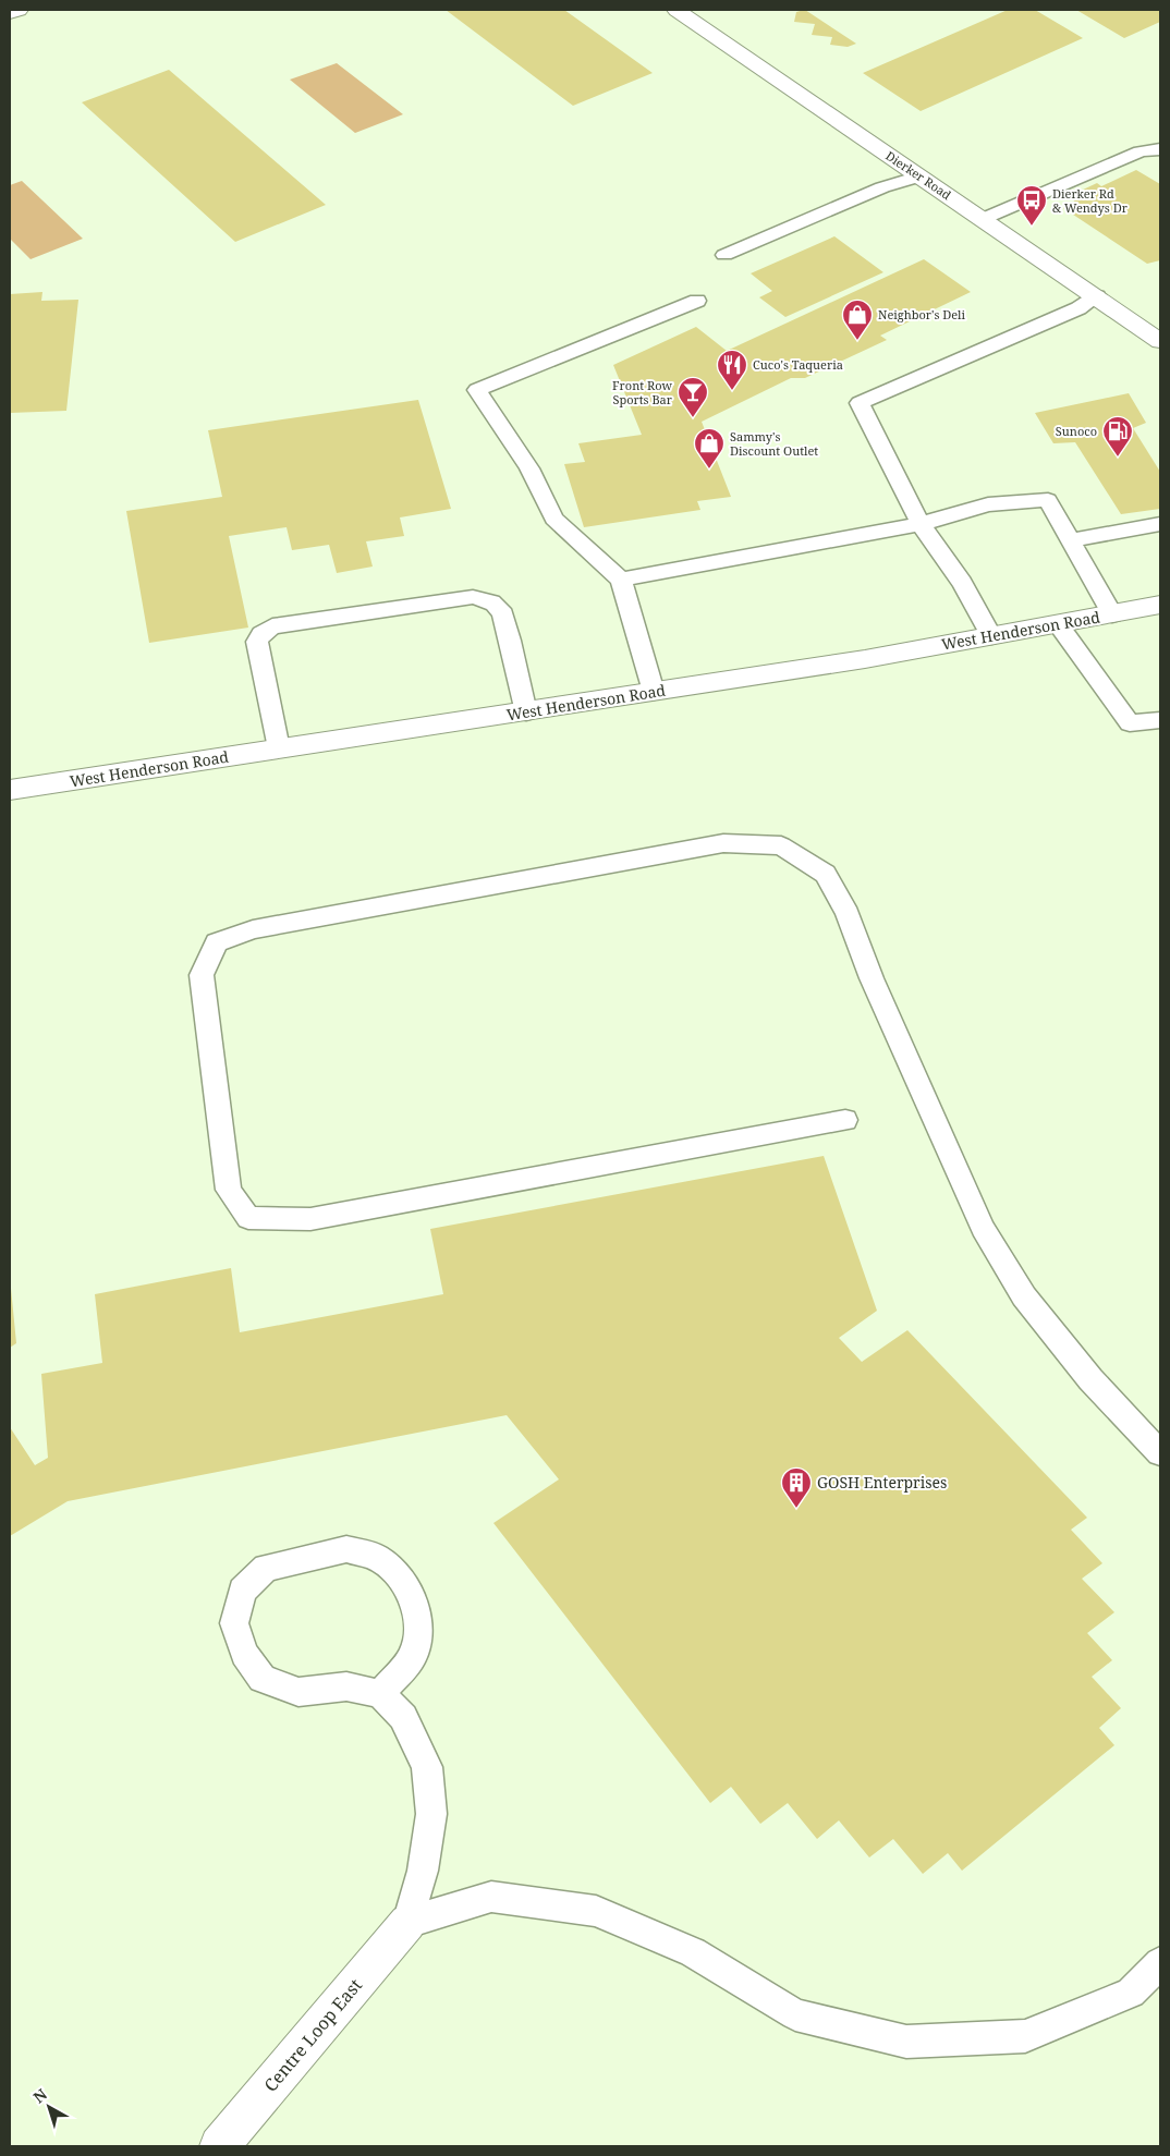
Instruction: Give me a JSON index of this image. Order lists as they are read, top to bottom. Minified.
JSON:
{"streets":{"main road":["Dierker Road","West Henderson Road","Centre Loop East"]},"places":{"bus stop":["Dierker Rd & Wendys Dr"],"shop":["Neighbor's Deli","Sammy's Discount Outlet"],"restaurant":["Cuco's Taqueria"],"bar":["Front Row Sports Bar"],"fuel station":["Sunoco"],"building":["GOSH Enterprises"]},"north":"top left"}
